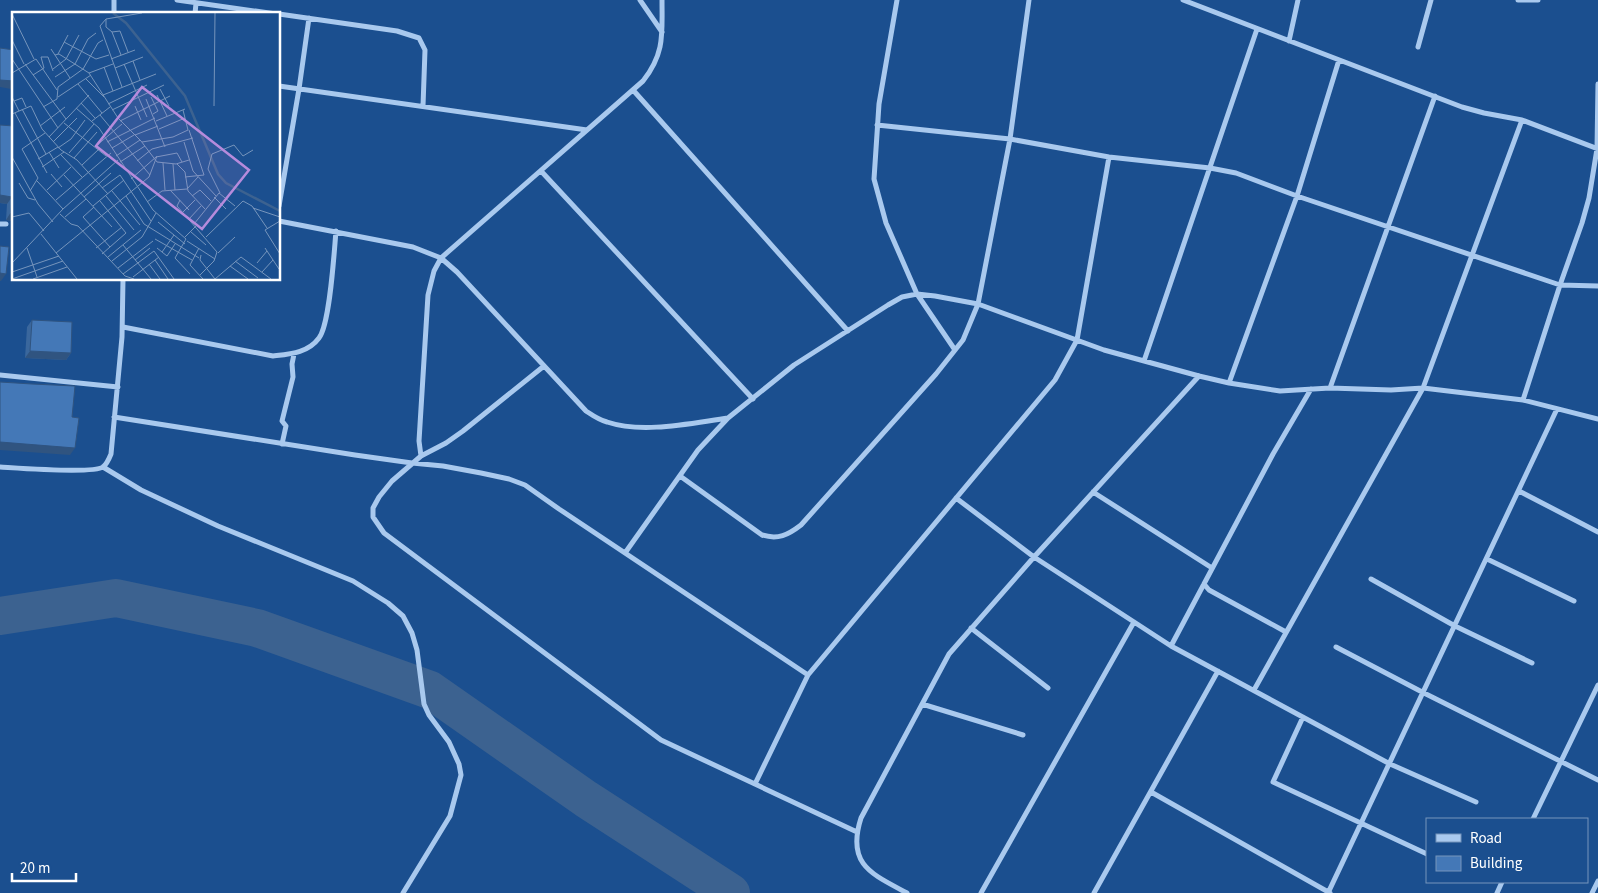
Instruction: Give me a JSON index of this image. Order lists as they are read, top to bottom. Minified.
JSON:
{"legend":["Road","Building"],"scale_bar":"20 m"}
